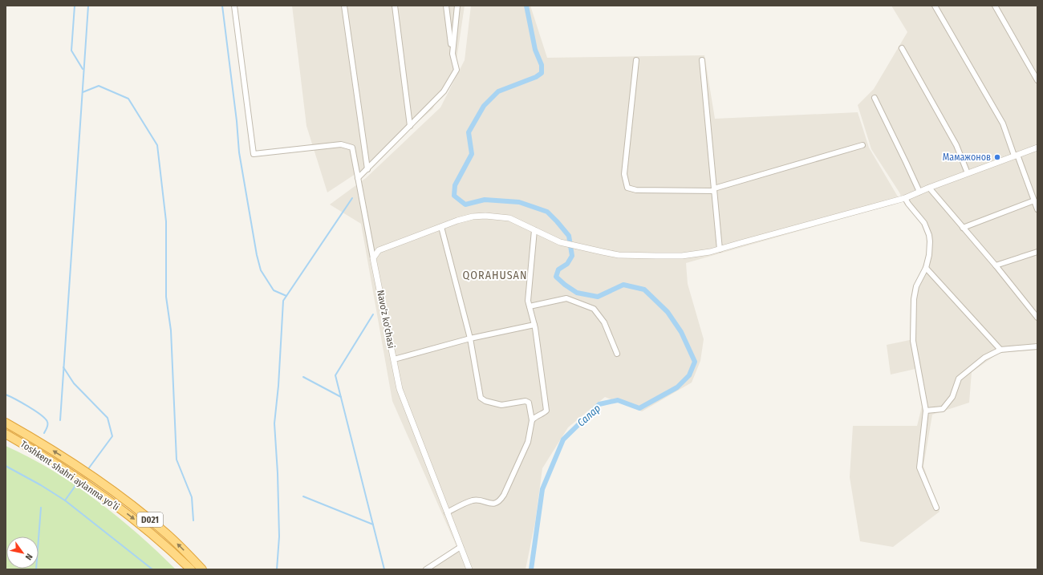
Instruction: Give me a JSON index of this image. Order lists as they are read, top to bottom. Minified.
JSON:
{"streets":{"highway":["Toshkent shahri aylanma yoʻli","D021"],"street":["Navo'z ko'chasi"]},"districts":["QORAHUSAN"],"water":["Салар"],"places":["Мамажонов"],"north":"bottom right"}
